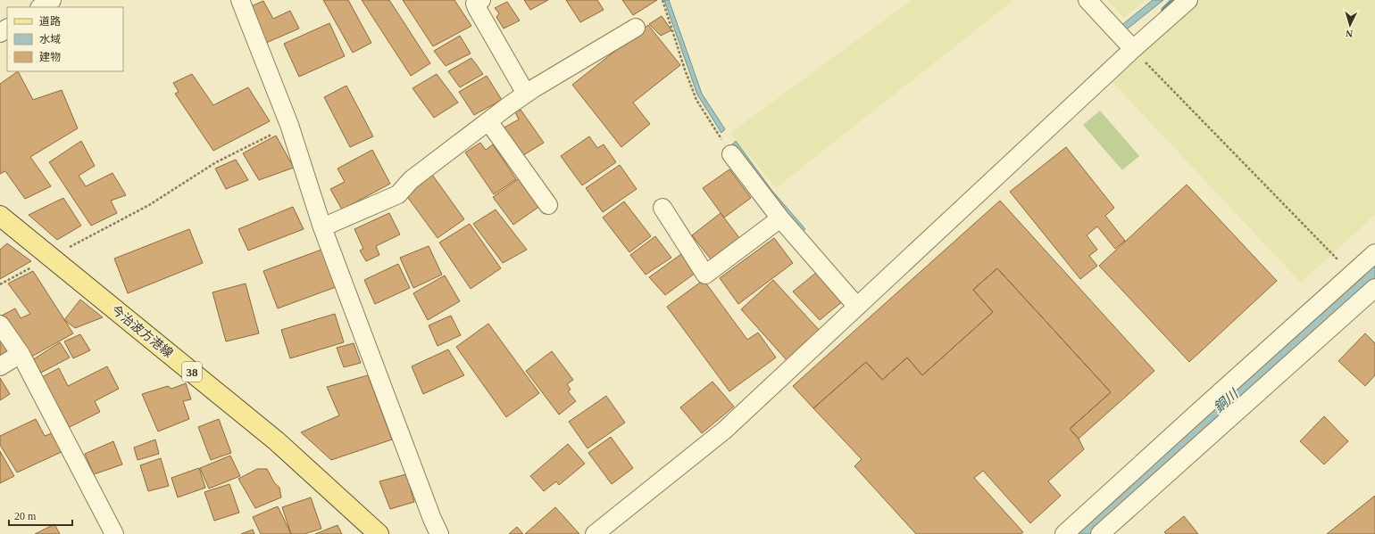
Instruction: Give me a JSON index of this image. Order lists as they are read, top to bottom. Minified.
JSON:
{"streets":{"main road":["今治波方港線","38"]},"water":["銅川"],"legend":["道路","水域","建物"],"scale_bar":"20 m","north":"bottom"}
